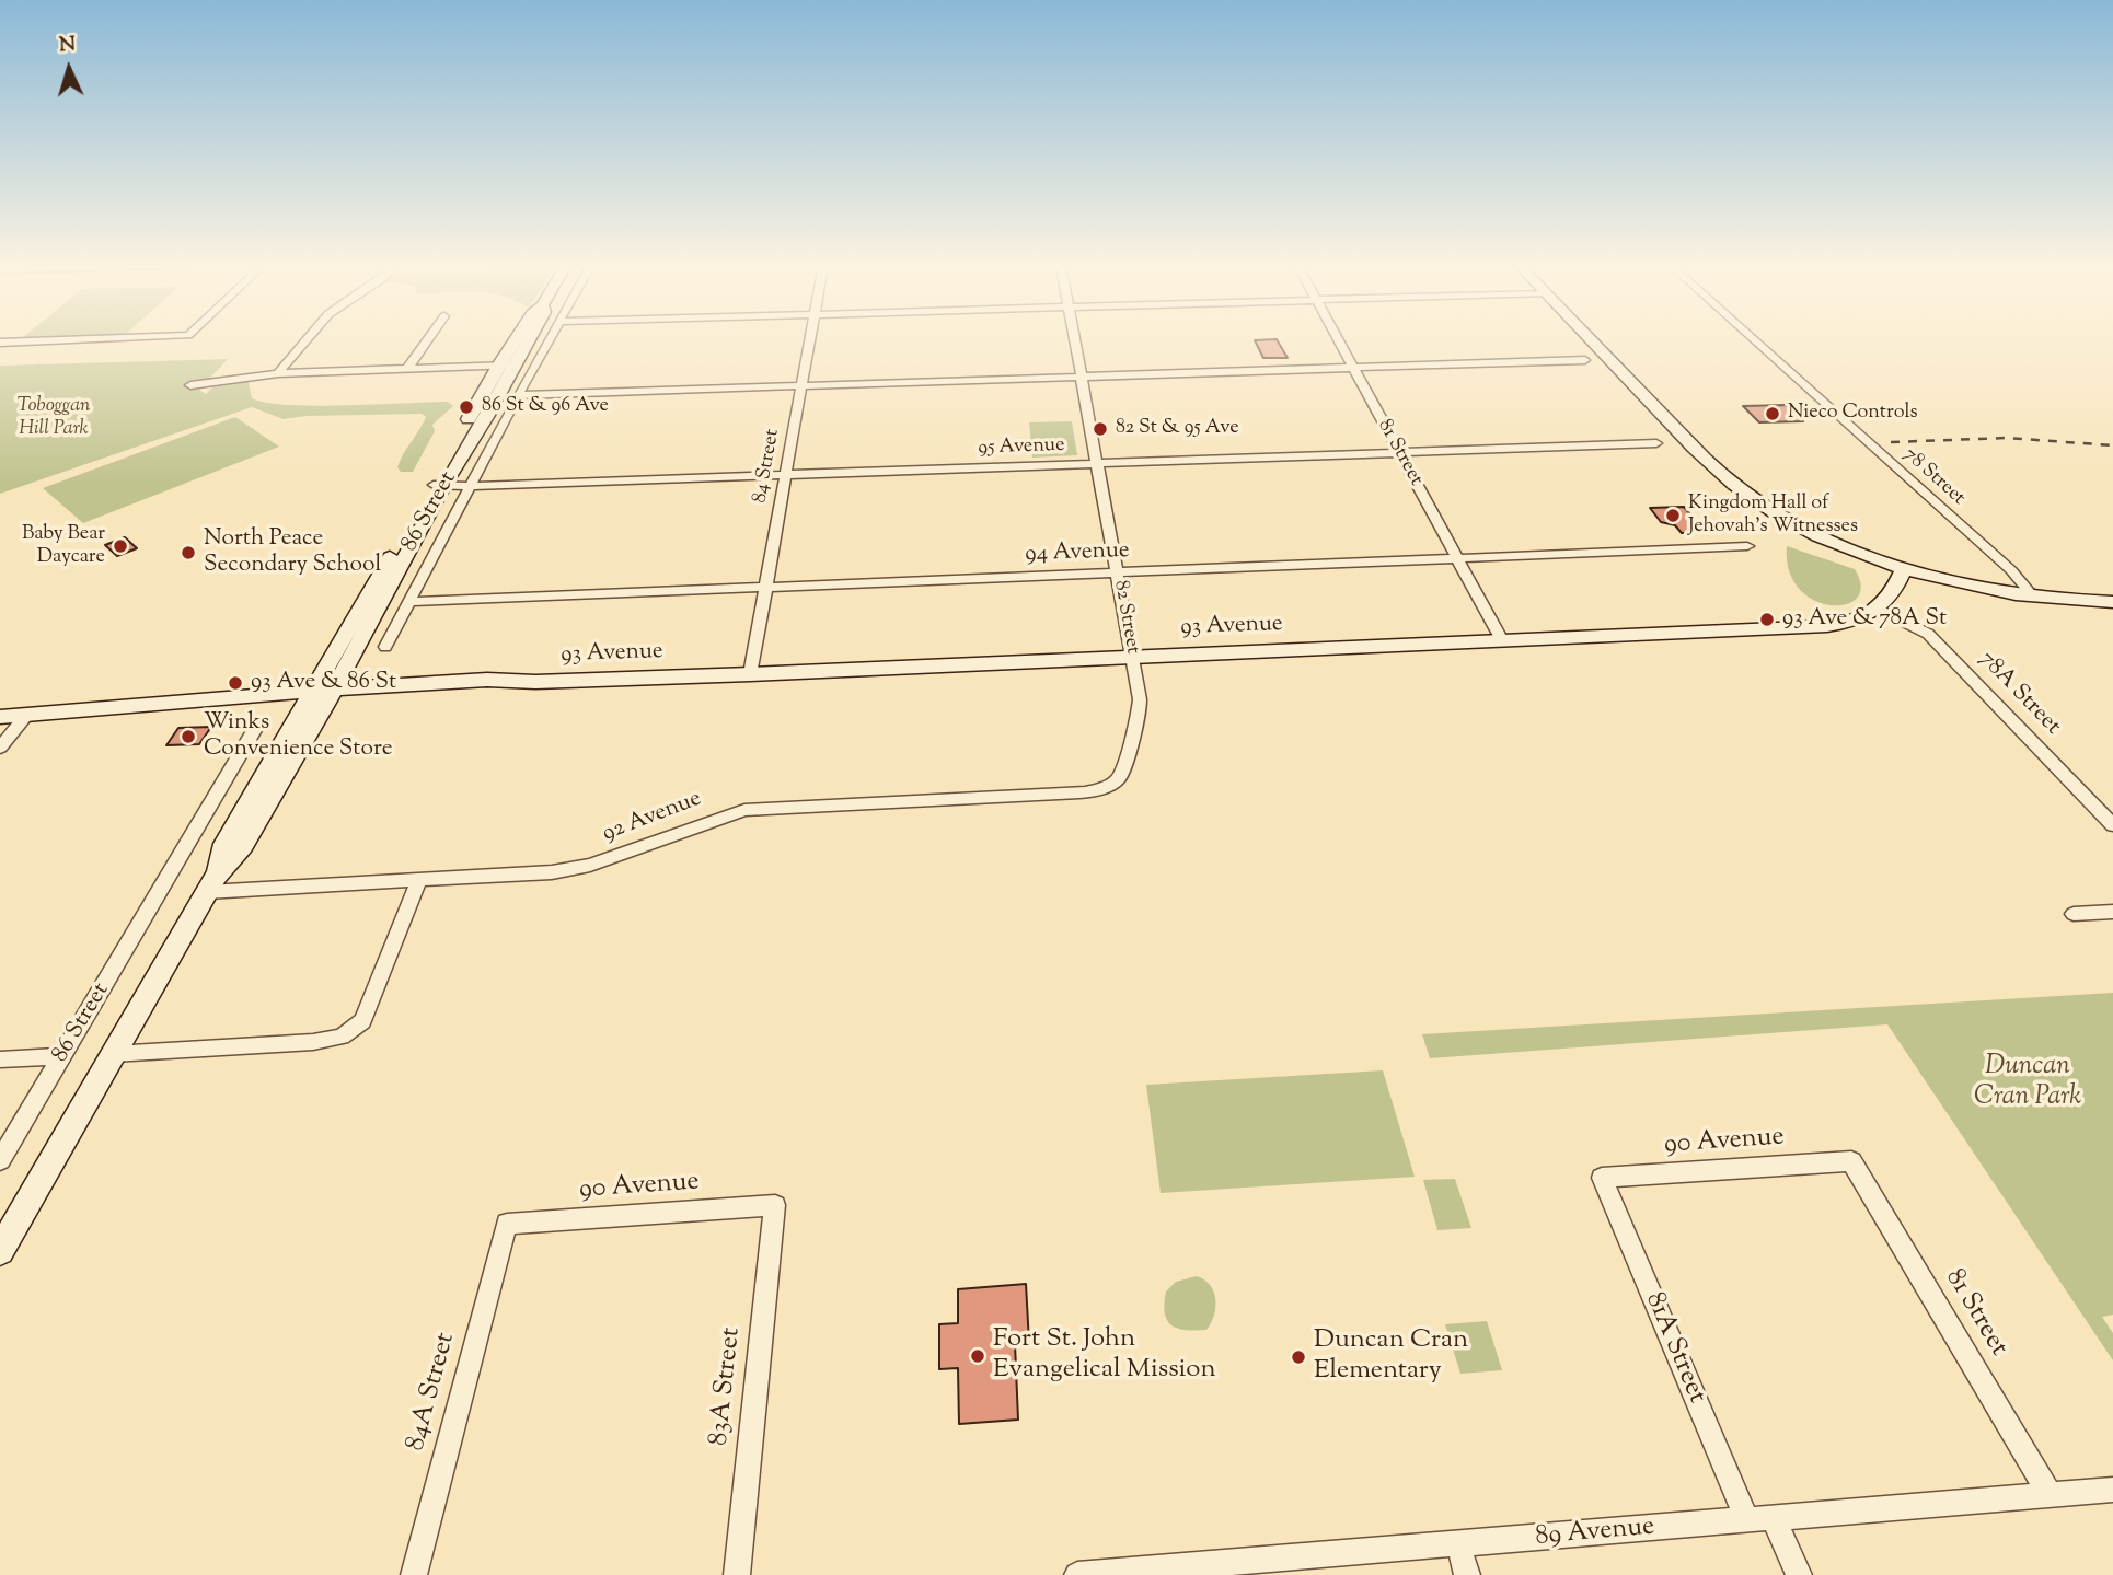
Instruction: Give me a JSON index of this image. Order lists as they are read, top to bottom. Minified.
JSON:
{"streets":{"main road":["86 Street","93 Avenue"],"street":["95 Avenue","81 Street","84 Street","78 Street","94 Avenue","82 Street","78A Street","92 Avenue","90 Avenue","81A Street","83A Street","84A Street","89 Avenue"]},"crossings":[["95 Avenue","81 Street"],["95 Avenue","84 Street"],["95 Avenue","86 Street"],["95 Avenue","82 Street"],["81 Street","94 Avenue"],["81 Street","93 Avenue"],["81 Street","90 Avenue"],["81 Street","89 Avenue"],["84 Street","94 Avenue"],["84 Street","93 Avenue"],["86 Street","94 Avenue"],["86 Street","93 Avenue"],["86 Street","92 Avenue"],["94 Avenue","82 Street"],["82 Street","93 Avenue"],["82 Street","92 Avenue"],["93 Avenue","78A Street"],["90 Avenue","81A Street"],["90 Avenue","83A Street"],["90 Avenue","84A Street"],["81A Street","89 Avenue"]],"parks":["Toboggan Hill Park","Duncan Cran Park"],"places":["86 St & 96 Ave","Nieco Controls","82 St & 95 Ave","Kingdom Hall of Jehovah's Witnesses","Baby Bear Daycare","North Peace Secondary School","93 Ave & 78A St","93 Ave & 86 St","Winks Convenience Store","Fort St. John Evangelical Mission","Duncan Cran Elementary"],"north":"top"}
